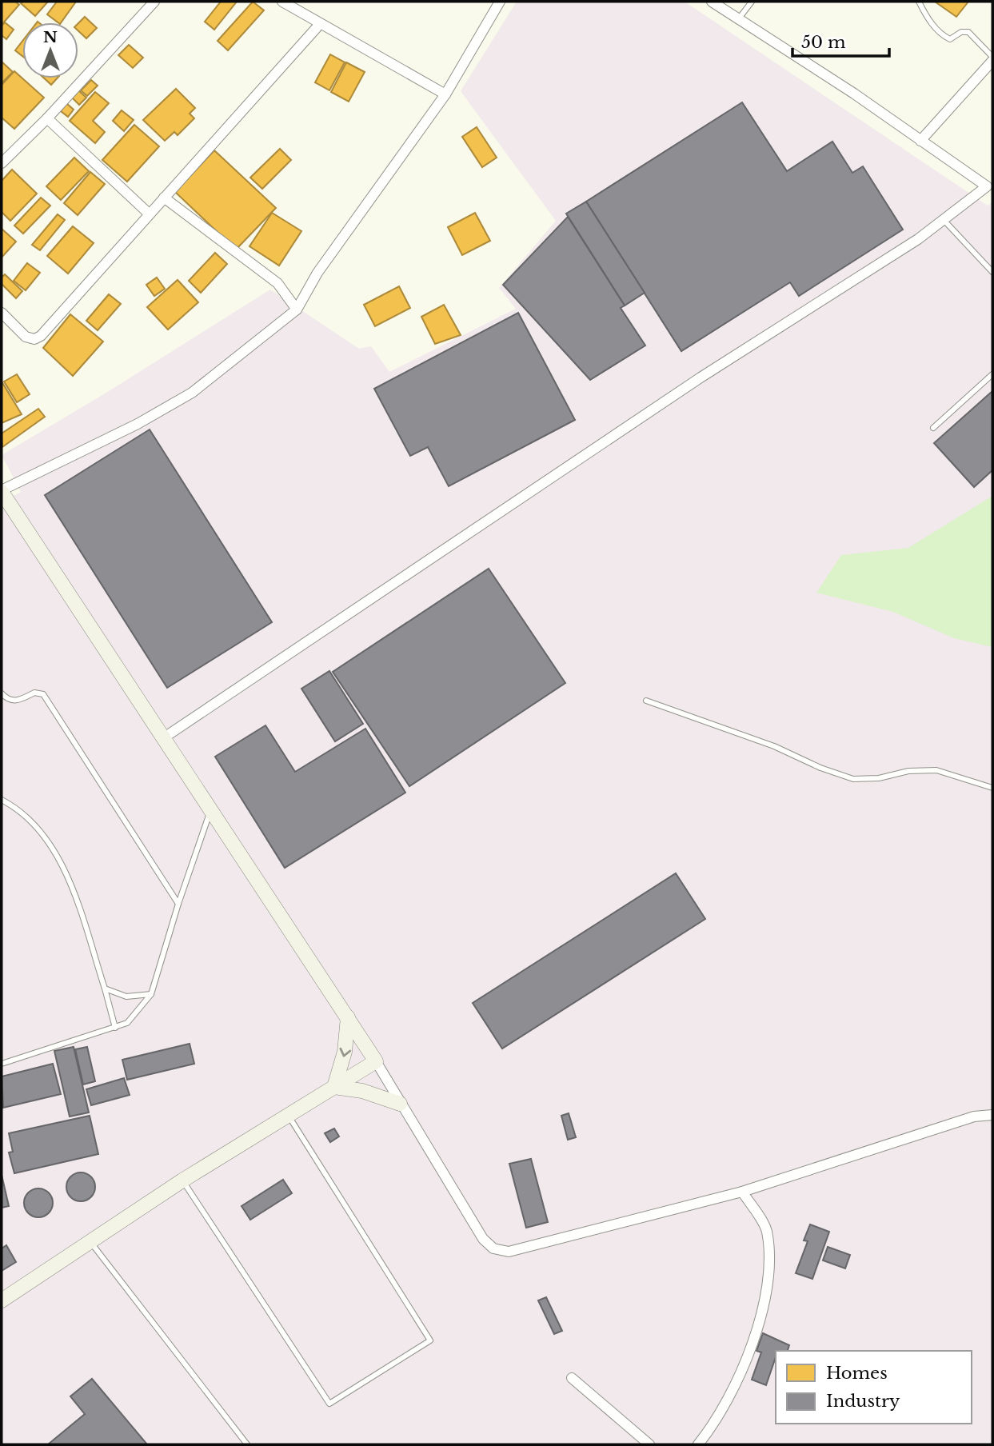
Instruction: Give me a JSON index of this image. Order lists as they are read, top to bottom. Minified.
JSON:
{"legend":["Homes","Industry"],"scale_bar":"50 m","north":"top"}
